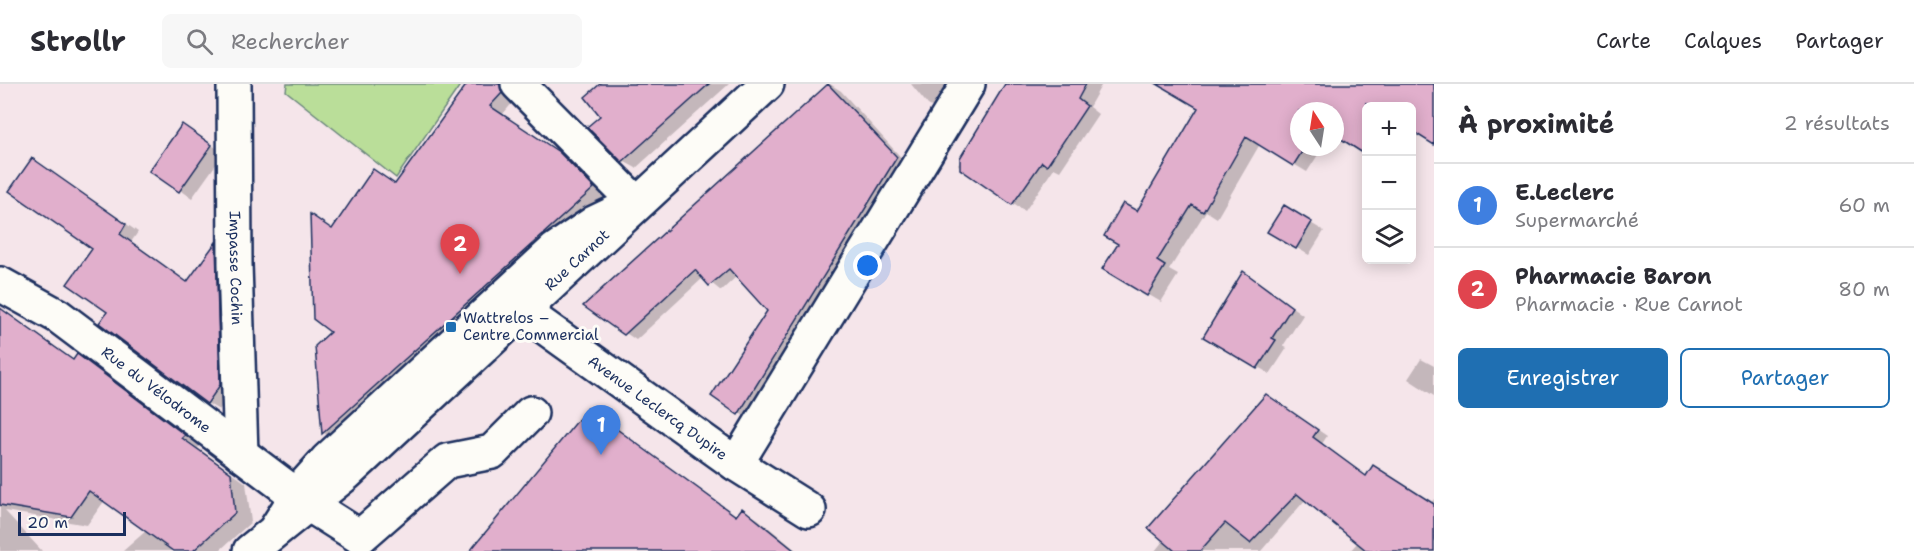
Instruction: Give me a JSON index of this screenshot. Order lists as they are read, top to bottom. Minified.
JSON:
{"streets":{"street":["Rue Carnot","Impasse Cochin","Rue du Vélodrome","Avenue Leclercq Dupire"]},"crossings":[["Rue Carnot","Rue du Vélodrome"],["Rue Carnot","Avenue Leclercq Dupire"],["Impasse Cochin","Rue du Vélodrome"]],"places":{"transit":["Wattrelos – Centre Commercial"]},"scale_bar":"20 m","north":"top","page":{"header":"Strollr","search":"Rechercher","nav":["Carte","Calques","Partager"],"heading":["À proximité","2 résultats"],"map_buttons":["+","−"],"list":[{"mark":"1","name":"E.Leclerc","note":"Supermarché","value":"60 m"},{"mark":"2","name":"Pharmacie Baron","note":"Pharmacie · Rue Carnot","value":"80 m"}],"pins":["2","1"],"buttons":["Enregistrer","Partager"],"scale":"20 m"}}
